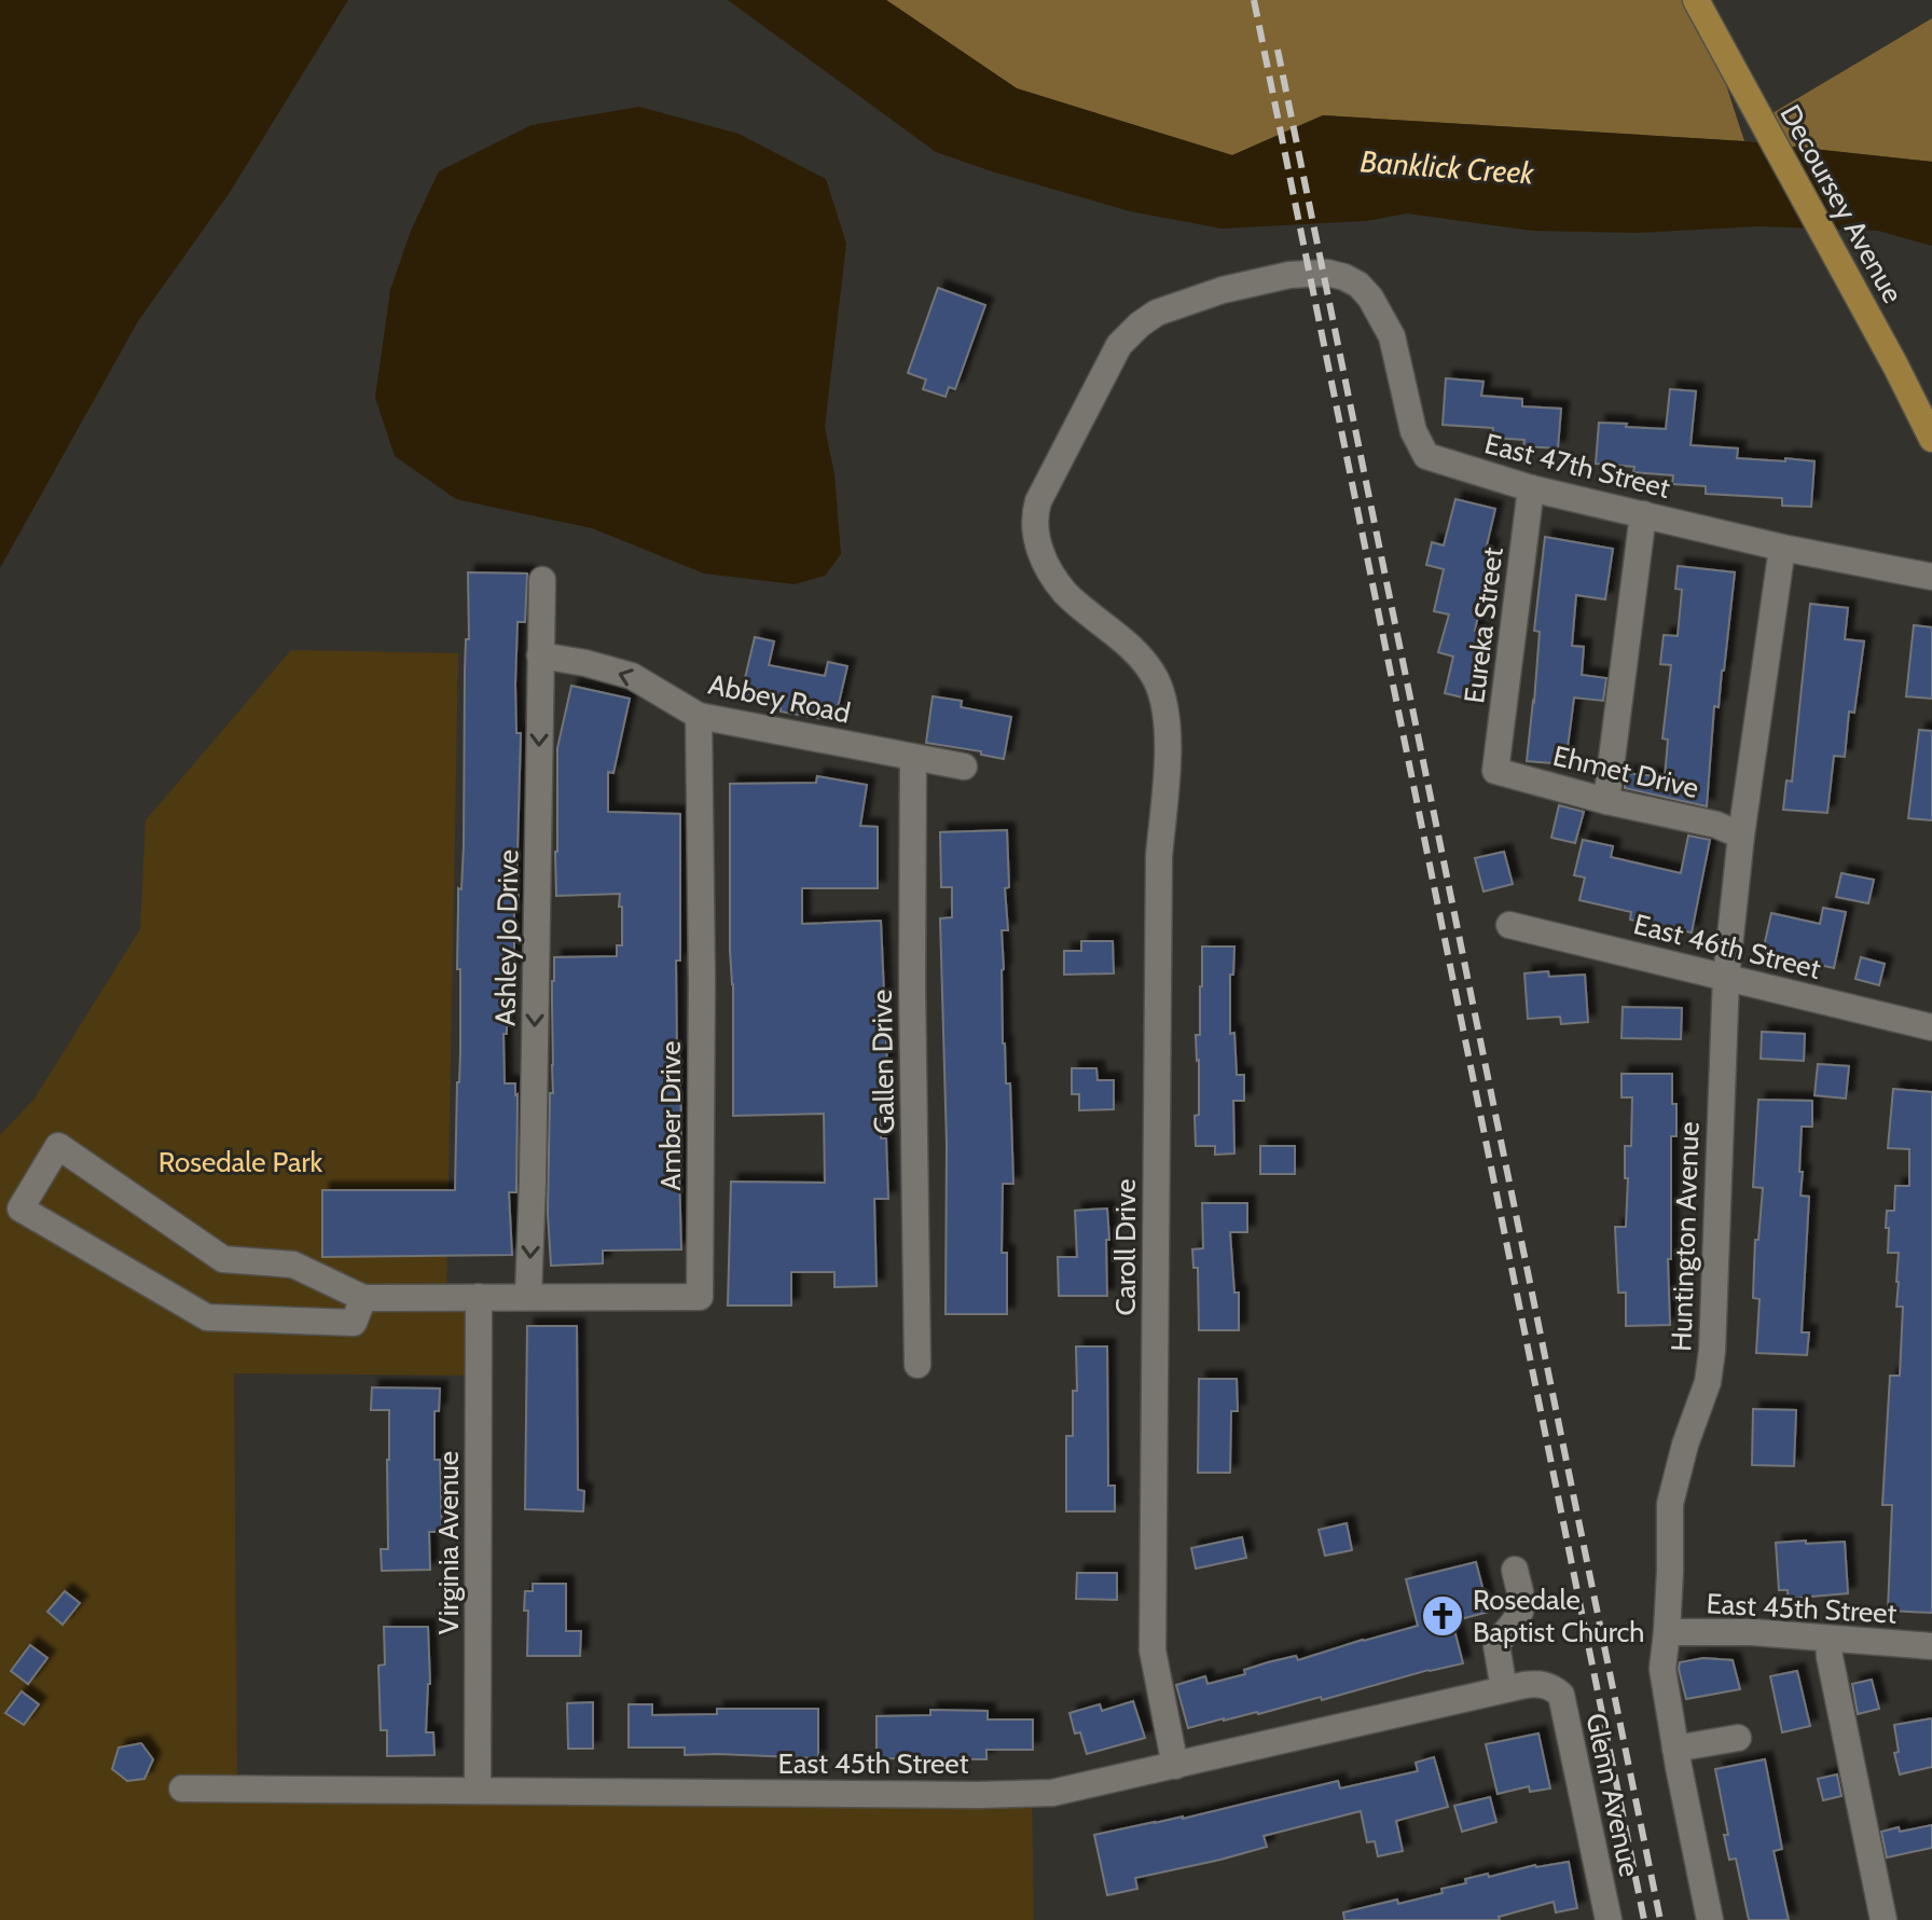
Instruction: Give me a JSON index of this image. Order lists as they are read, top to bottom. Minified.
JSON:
{"streets":{"main road":["Decoursey Avenue"],"street":["East 47th Street","Eureka Street","Abbey Road","Ehmet Drive","Ashley Jo Drive","East 46th Street","Gallen Drive","Amber Drive","Huntington Avenue","Caroll Drive","Virginia Avenue","East 45th Street","Glenn Avenue"]},"crossings":[["East 47th Street","Eureka Street"],["East 47th Street","Huntington Avenue"],["East 47th Street","Caroll Drive"],["Eureka Street","Ehmet Drive"],["Abbey Road","Ashley Jo Drive"],["Abbey Road","Gallen Drive"],["Abbey Road","Amber Drive"],["Ehmet Drive","Huntington Avenue"],["Ashley Jo Drive","Amber Drive"],["East 46th Street","Huntington Avenue"],["Amber Drive","Virginia Avenue"],["Huntington Avenue","East 45th Street"],["Caroll Drive","East 45th Street"],["Virginia Avenue","East 45th Street"],["East 45th Street","Glenn Avenue"]],"one_way":["Abbey Road","Ashley Jo Drive"],"water":["Banklick Creek"],"parks":["Rosedale Park"],"places":{"church":["Rosedale Baptist Church"]}}
